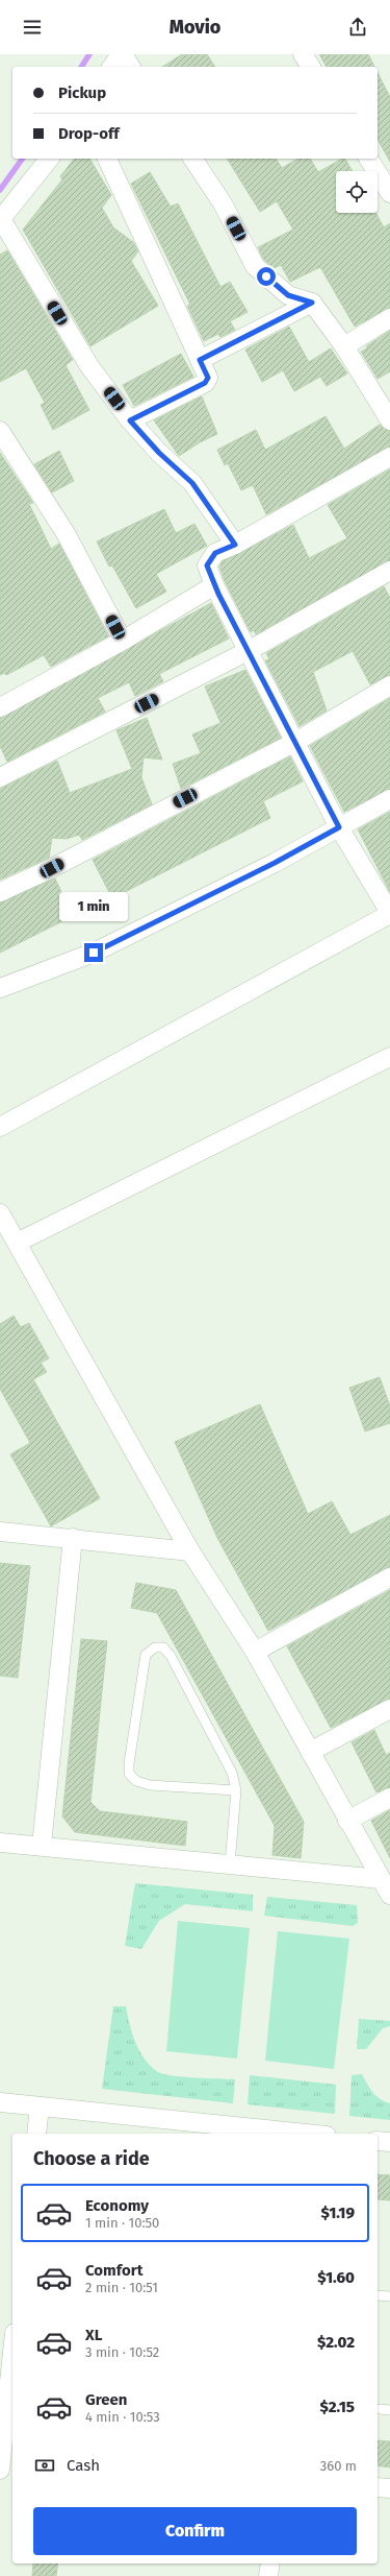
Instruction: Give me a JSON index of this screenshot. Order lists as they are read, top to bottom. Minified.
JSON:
{"page":{"header":"Movio","banner":["Pickup","Drop-off"],"bubble":"1 min","heading":"Choose a ride","list":[{"name":"Economy","note":"1 min · 10:50","value":"$1.19"},{"name":"Comfort","note":"2 min · 10:51","value":"$1.60"},{"name":"XL","note":"3 min · 10:52","value":"$2.02"},{"name":"Green","note":"4 min · 10:53","value":"$2.15"}],"pay":["Cash","360 m"],"buttons":"Confirm"}}
